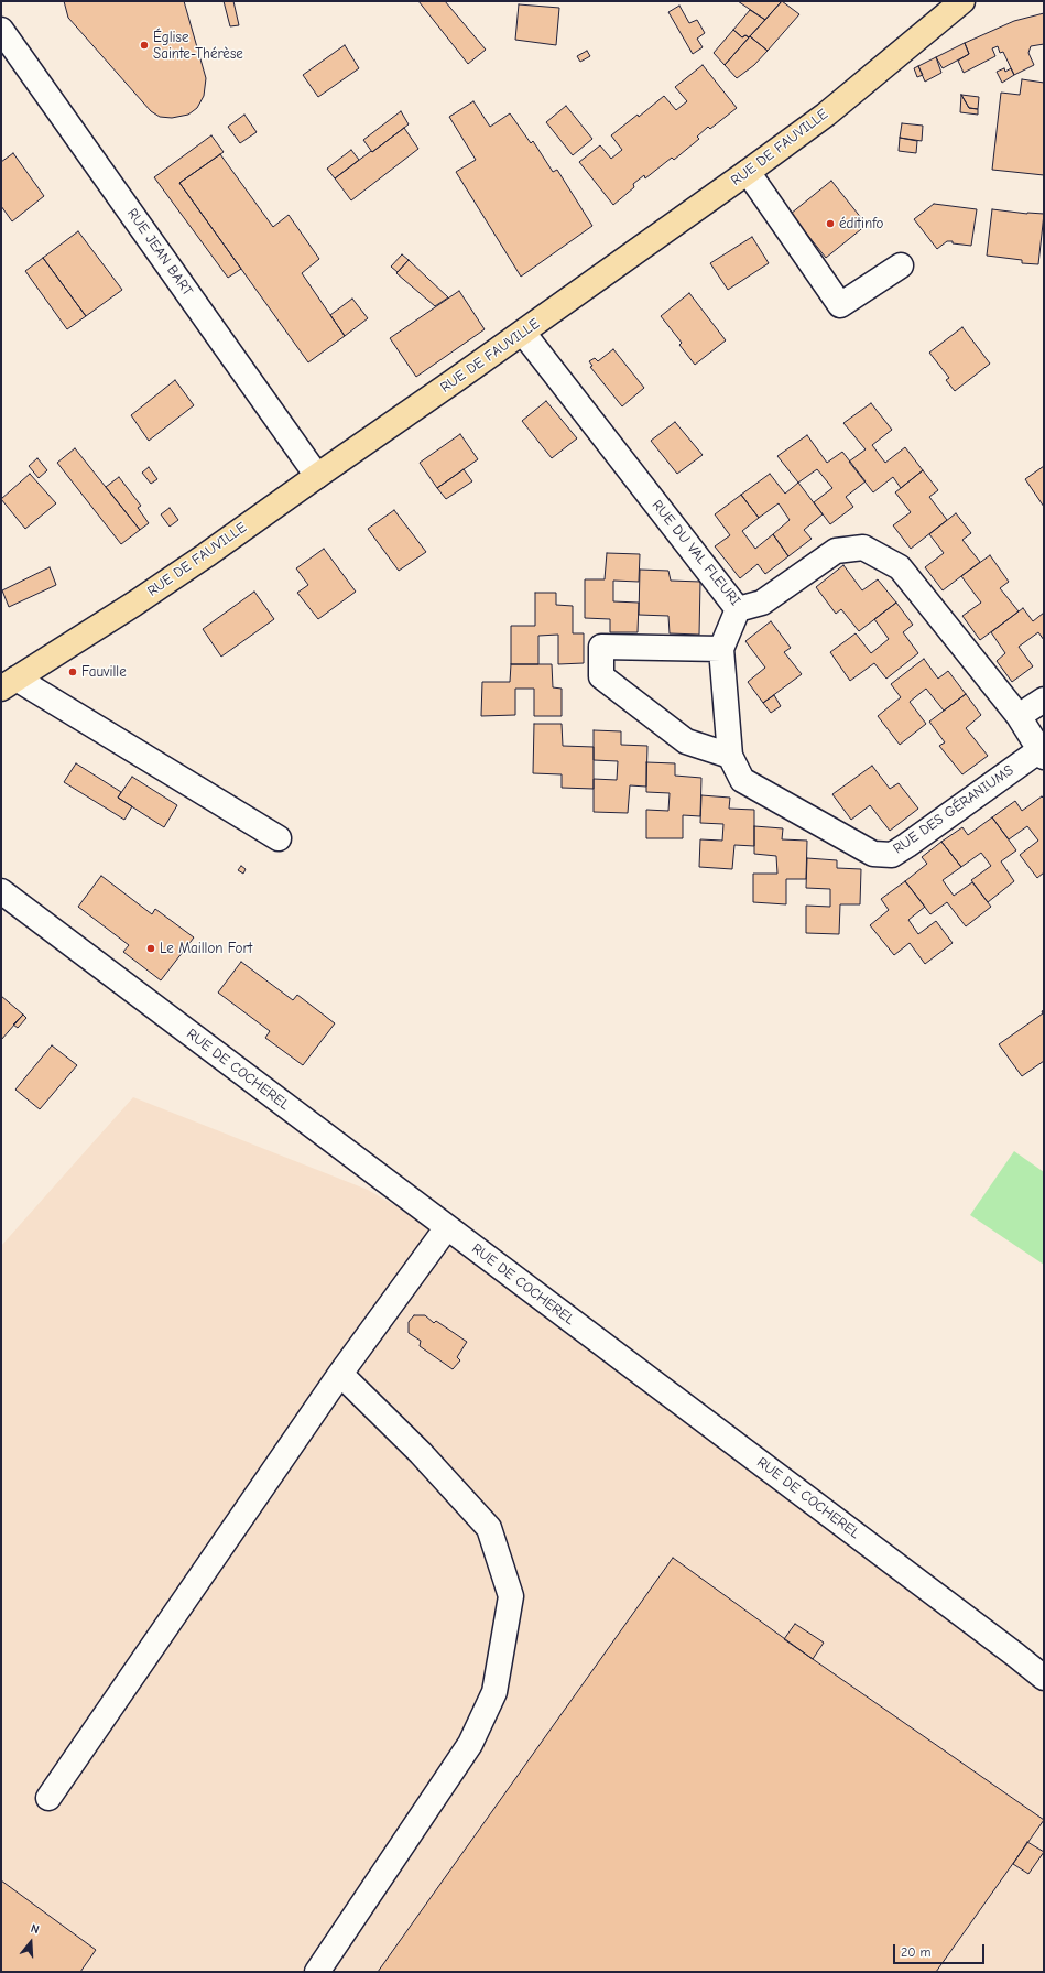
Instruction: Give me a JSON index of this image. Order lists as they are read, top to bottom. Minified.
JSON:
{"streets":{"main road":["RUE DE FAUVILLE"],"street":["RUE JEAN BART","RUE DU VAL FLEURI","RUE DES GÉRANIUMS","RUE DE COCHEREL"]},"crossings":[["RUE DE FAUVILLE","RUE JEAN BART"],["RUE DE FAUVILLE","RUE DU VAL FLEURI"],["RUE DU VAL FLEURI","RUE DES GÉRANIUMS"]],"places":["Église Sainte-Thérèse","éditinfo","Fauville","Le Maillon Fort"],"scale_bar":"20 m","north":"top"}
